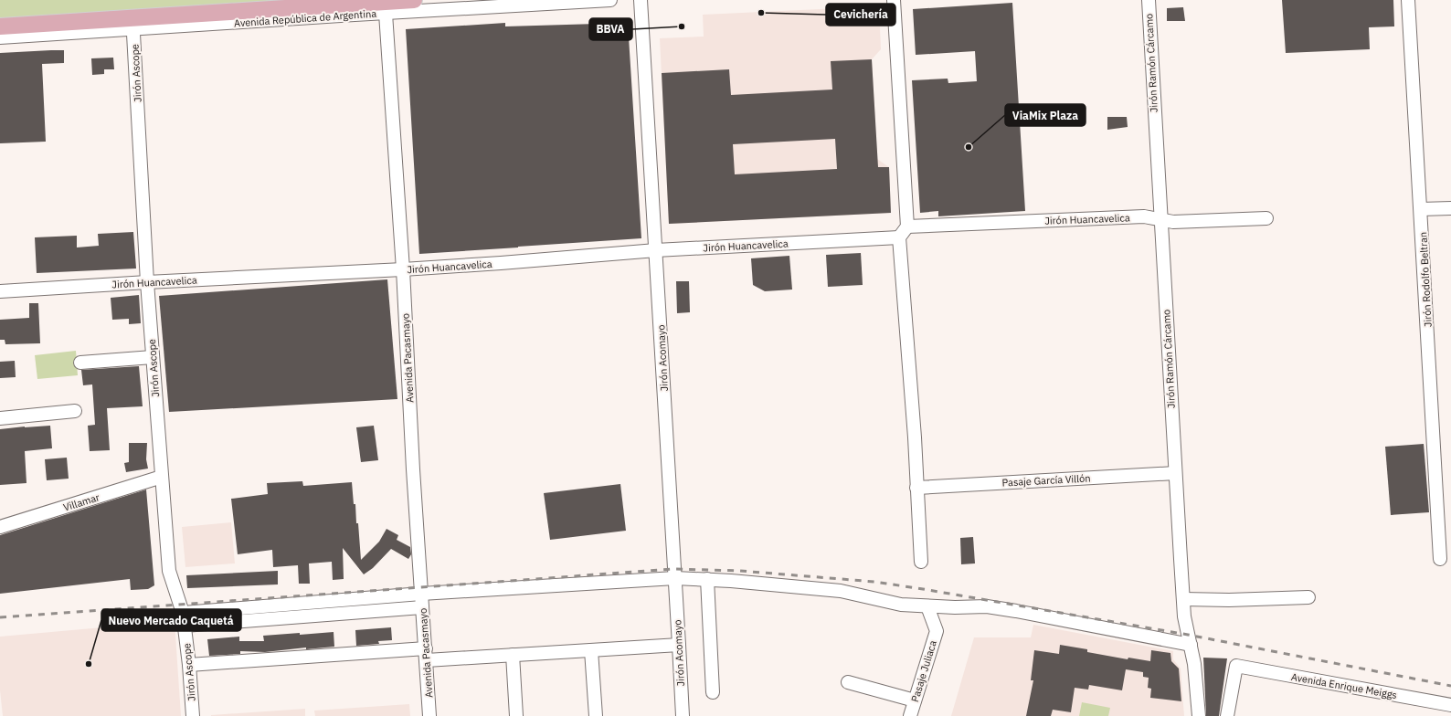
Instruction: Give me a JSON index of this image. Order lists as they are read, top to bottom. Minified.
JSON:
{"streets":{"main road":["Avenida República de Argentina"],"street":["Jirón Ramón Cárcamo","Jirón Ascope","Jirón Huancavelica","Jirón Rodolfo Beltran","Avenida Pacasmayo","Jirón Acomayo","Pasaje García Villón","Villamar","Pasaje Juliaca","Avenida Enrique Meiggs"]},"crossings":[["Avenida República de Argentina","Jirón Ascope"],["Avenida República de Argentina","Avenida Pacasmayo"],["Jirón Ramón Cárcamo","Jirón Huancavelica"],["Jirón Ramón Cárcamo","Pasaje García Villón"],["Jirón Ascope","Jirón Huancavelica"],["Jirón Ascope","Villamar"],["Jirón Huancavelica","Avenida Pacasmayo"],["Jirón Huancavelica","Jirón Acomayo"]],"places":["Cevichería","BBVA","ViaMix Plaza","Nuevo Mercado Caquetá"]}
